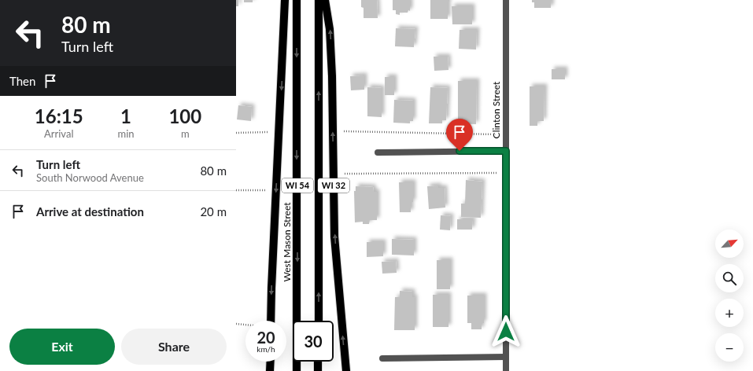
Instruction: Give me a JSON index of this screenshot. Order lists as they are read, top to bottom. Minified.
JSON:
{"streets":{"main road":["WI 54","WI 32","West Mason Street"],"street":["Clinton Street"]},"north":"top right","page":{"turn":["80 m","Turn left"],"then":"Then","eta":["16:15","Arrival","1","min","100","m"],"list":[{"name":"Turn left","note":"South Norwood Avenue","value":"80 m"},{"name":"Arrive at destination","value":"20 m"}],"map_buttons":["+","−"],"speed":"20 km/h","limit":"30","buttons":["Exit","Share"]}}
